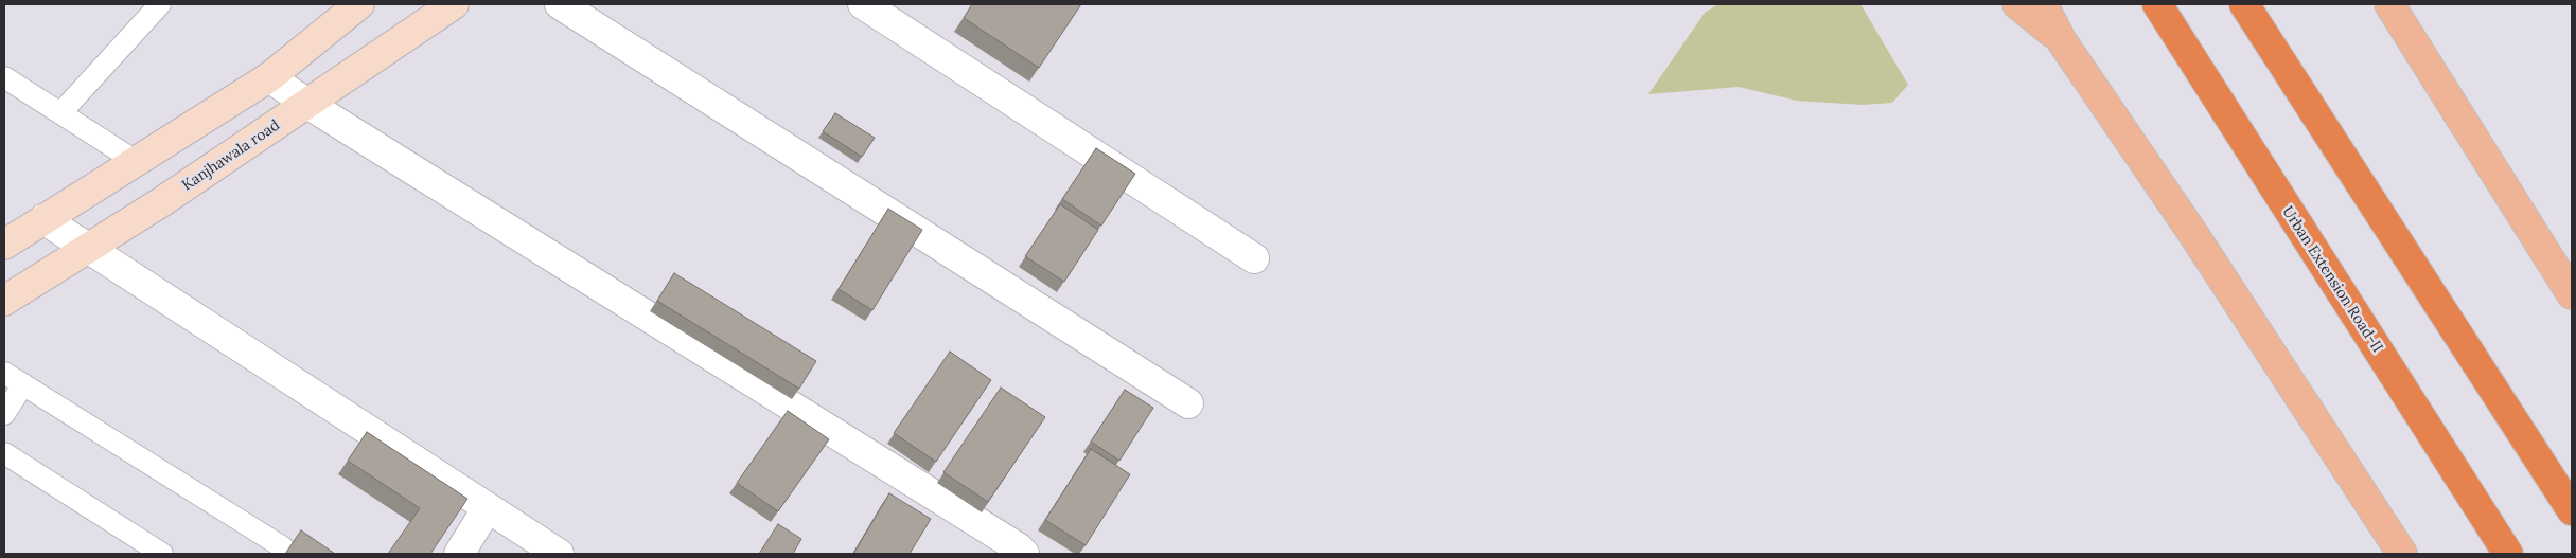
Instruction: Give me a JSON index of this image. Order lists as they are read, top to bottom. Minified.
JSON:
{"streets":{"highway":["Urban Extension Road-II"],"main road":["Kanjhawala road"]}}
